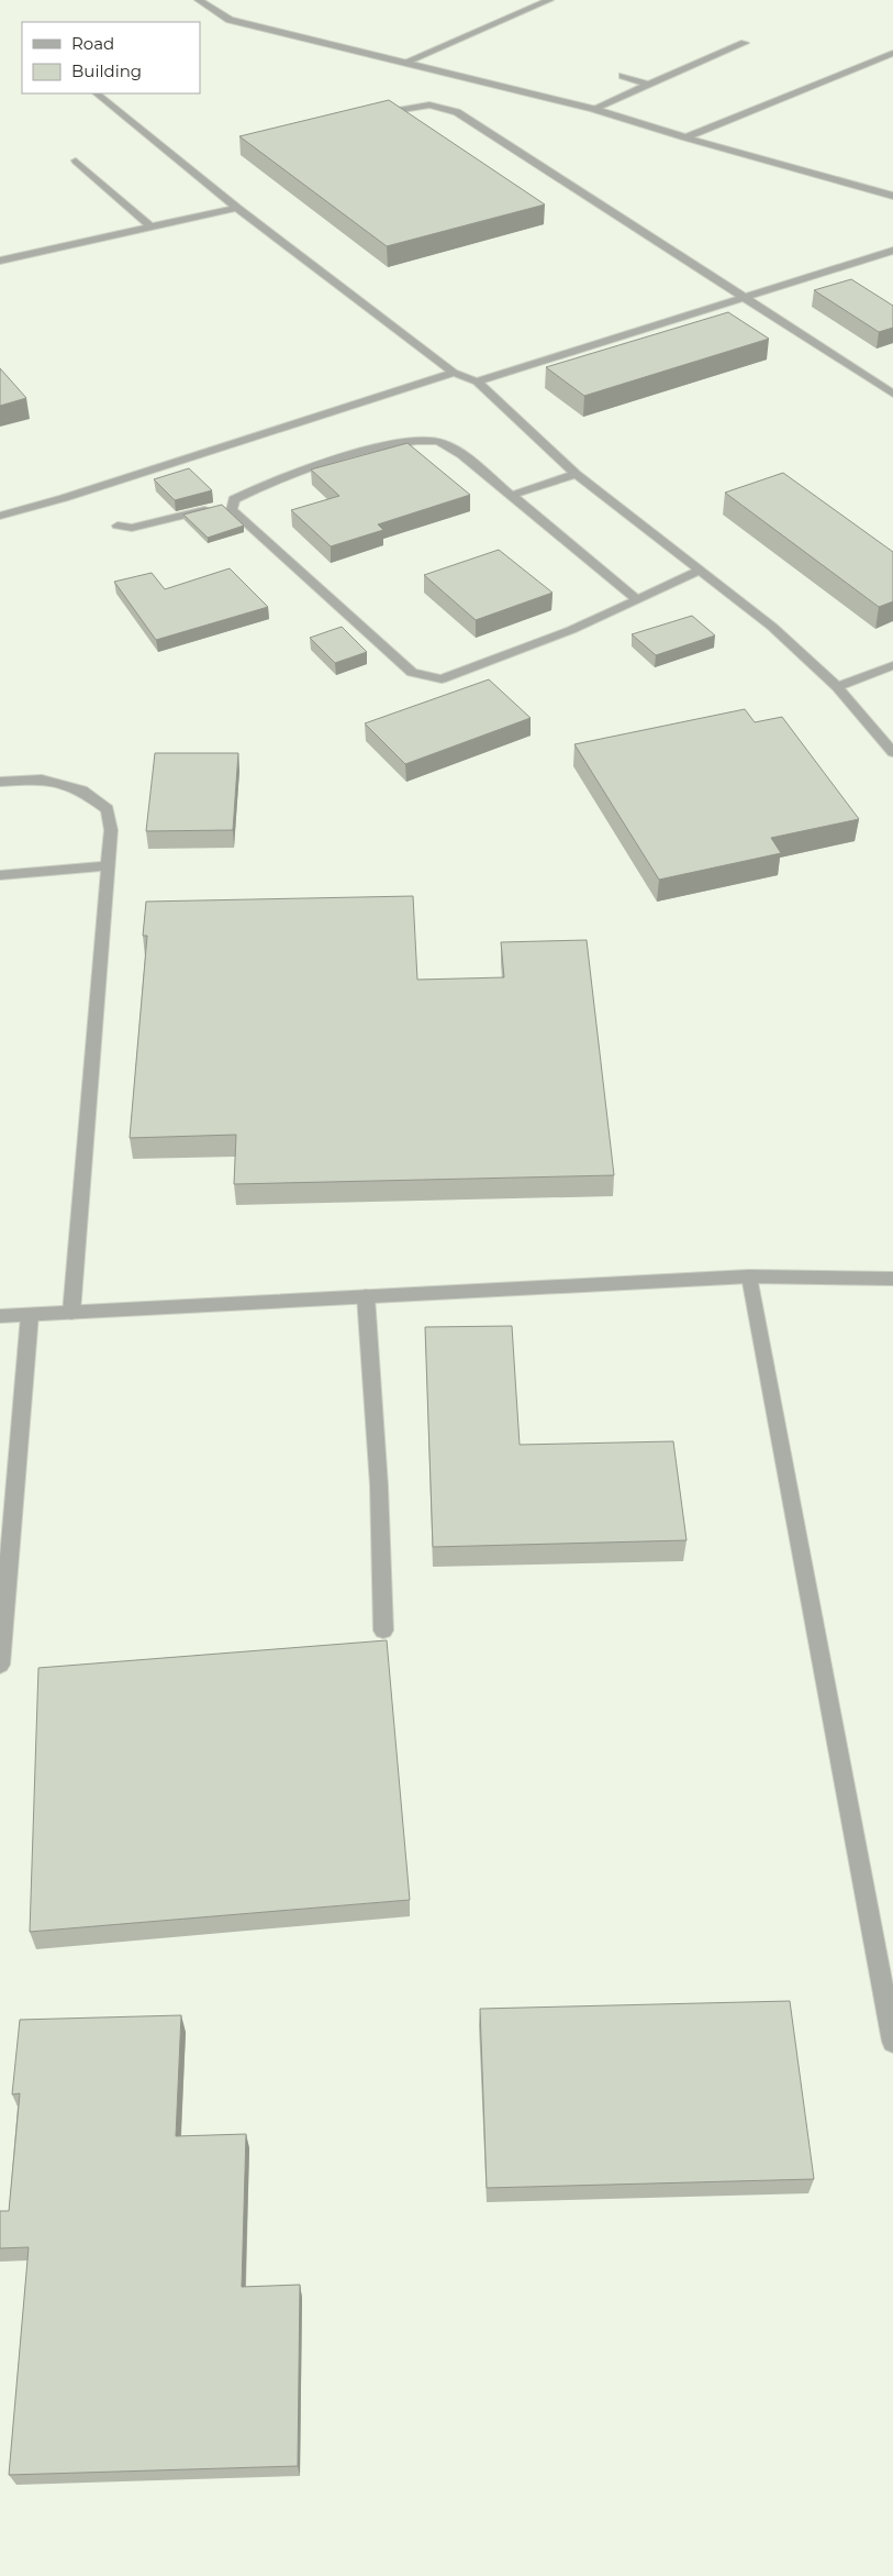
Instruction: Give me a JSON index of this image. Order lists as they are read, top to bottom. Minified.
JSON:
{"legend":["Road","Building"]}
